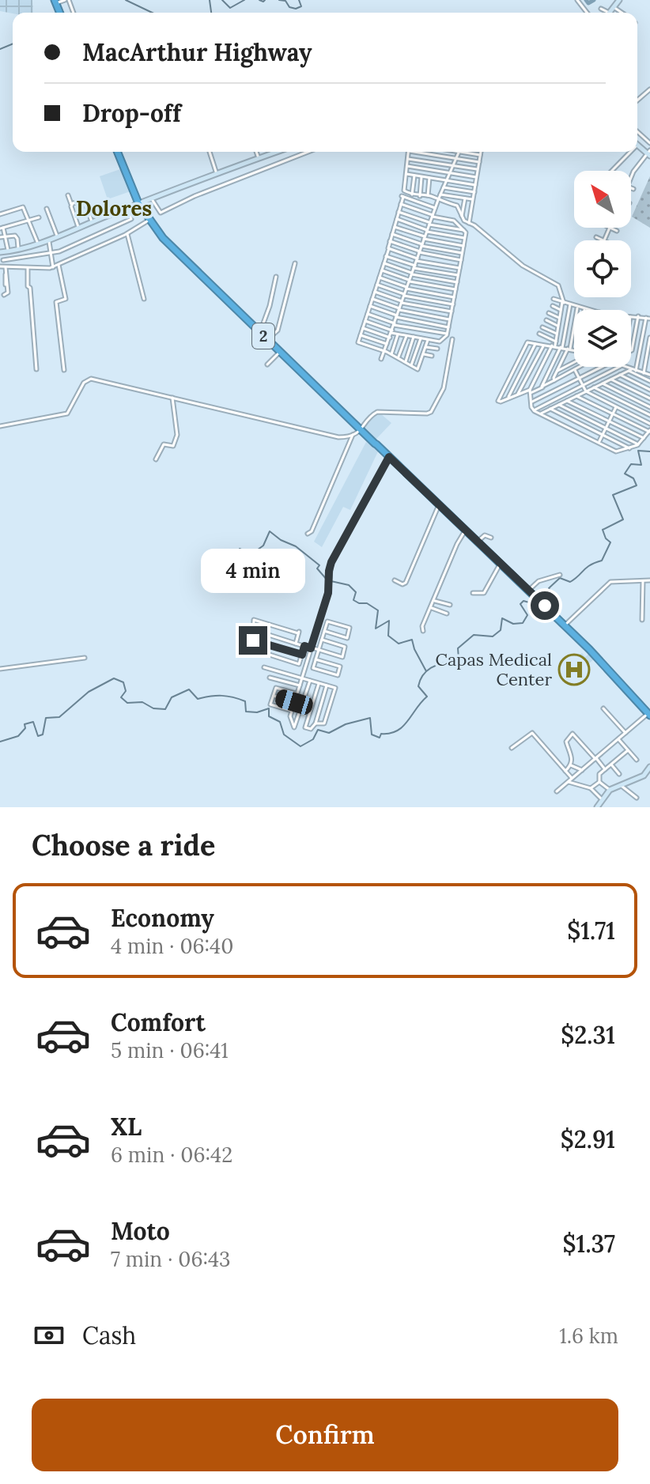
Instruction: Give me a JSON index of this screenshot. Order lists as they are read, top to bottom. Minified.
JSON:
{"streets":{"highway":["2"]},"districts":["Dolores"],"places":{"hospital":["Capas Medical Center"]},"north":"top left","page":{"banner":["MacArthur Highway","Drop-off"],"bubble":"4 min","heading":"Choose a ride","list":[{"name":"Economy","note":"4 min · 06:40","value":"$1.71"},{"name":"Comfort","note":"5 min · 06:41","value":"$2.31"},{"name":"XL","note":"6 min · 06:42","value":"$2.91"},{"name":"Moto","note":"7 min · 06:43","value":"$1.37"}],"pay":["Cash","1.6 km"],"buttons":"Confirm"}}
